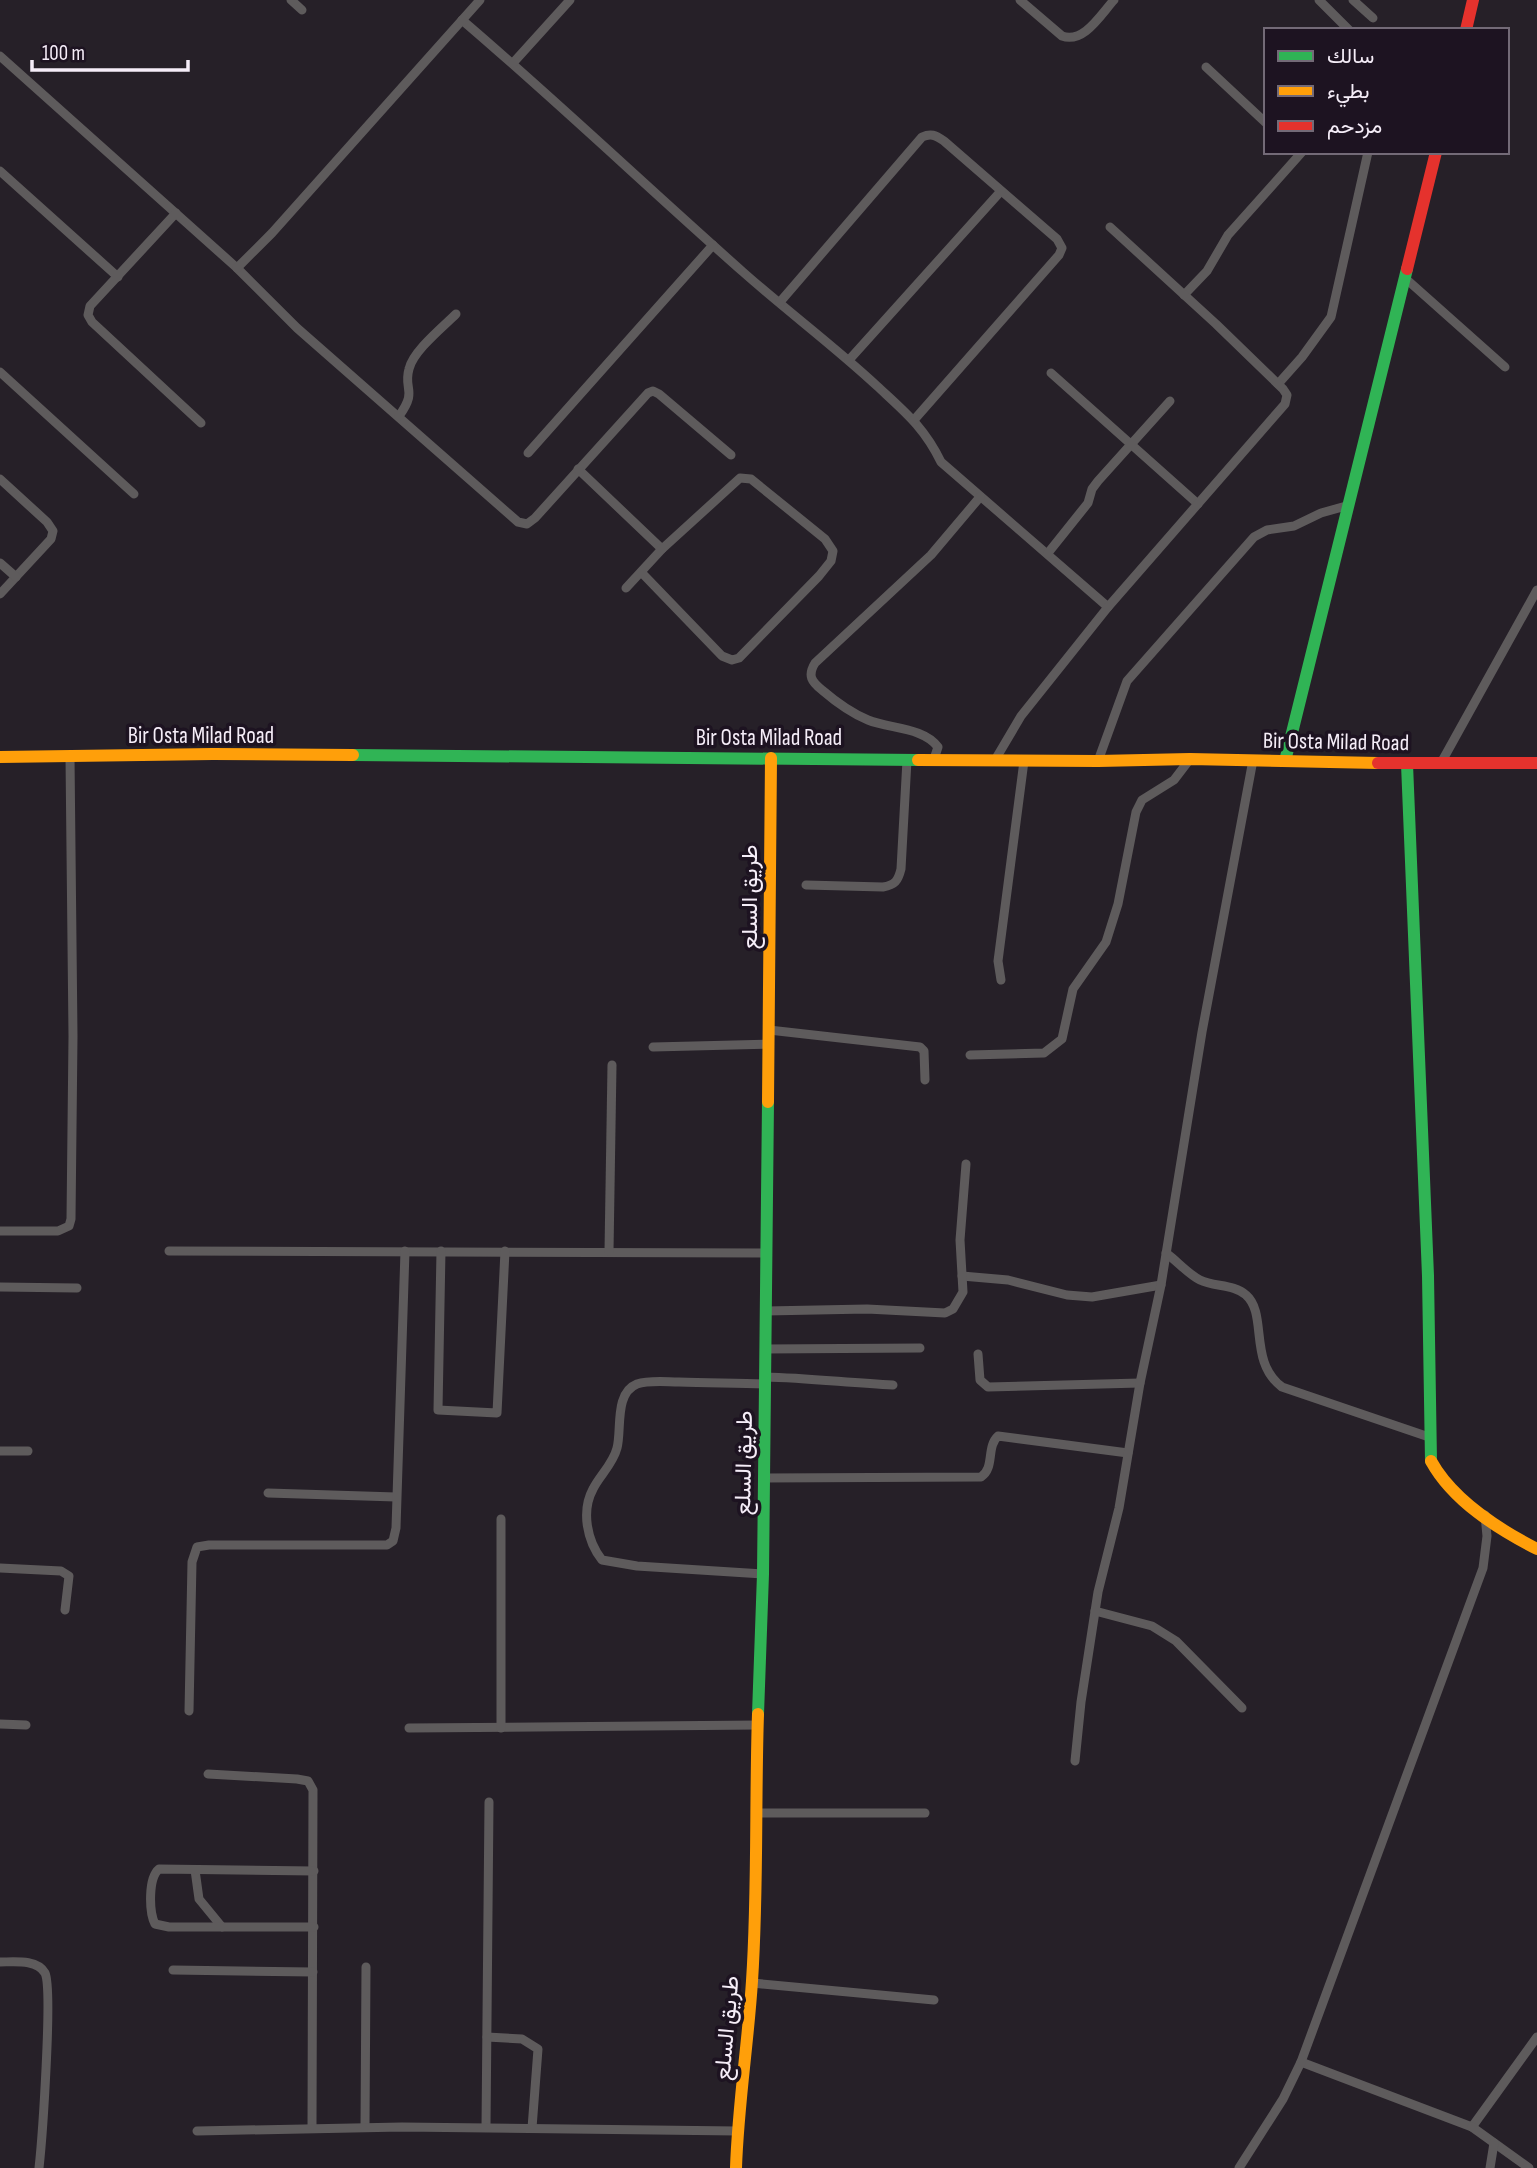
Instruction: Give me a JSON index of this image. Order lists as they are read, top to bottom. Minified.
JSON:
{"streets":{"street":["Bir Osta Milad Road","طريق السلع"]},"crossings":[["Bir Osta Milad Road","طريق السلع"]],"legend":["سالك","بطيء","مزدحم"],"scale_bar":"100 m"}
